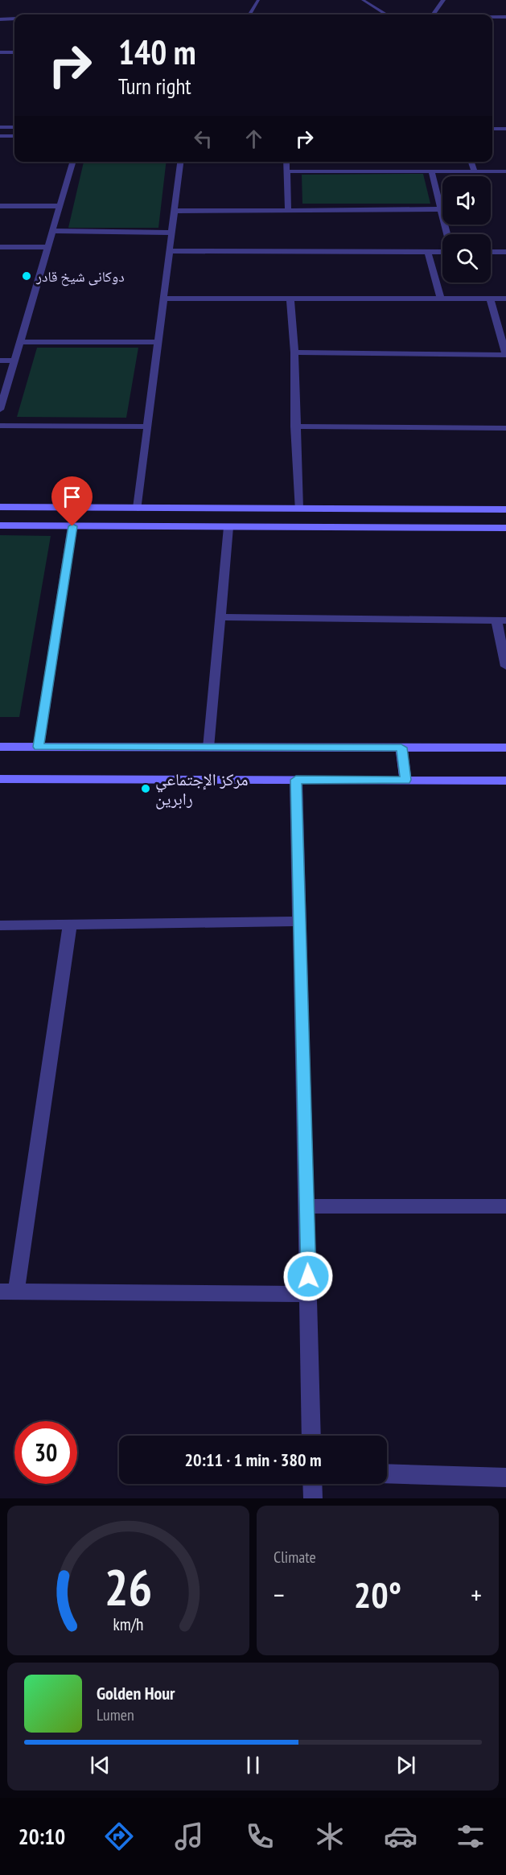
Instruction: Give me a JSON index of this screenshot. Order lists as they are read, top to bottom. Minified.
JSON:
{"places":["دوکانی شیخ قادر","مركز الإجتماعي رابرين"],"page":{"turn":["140 m","Turn right"],"limit":"30","trip":"20:11 · 1 min · 380 m","tile":"Climate","heat":["−","20°","+"],"song":["Golden Hour","Lumen"],"tabs":"20:10","gauge":["26","km/h"]}}
